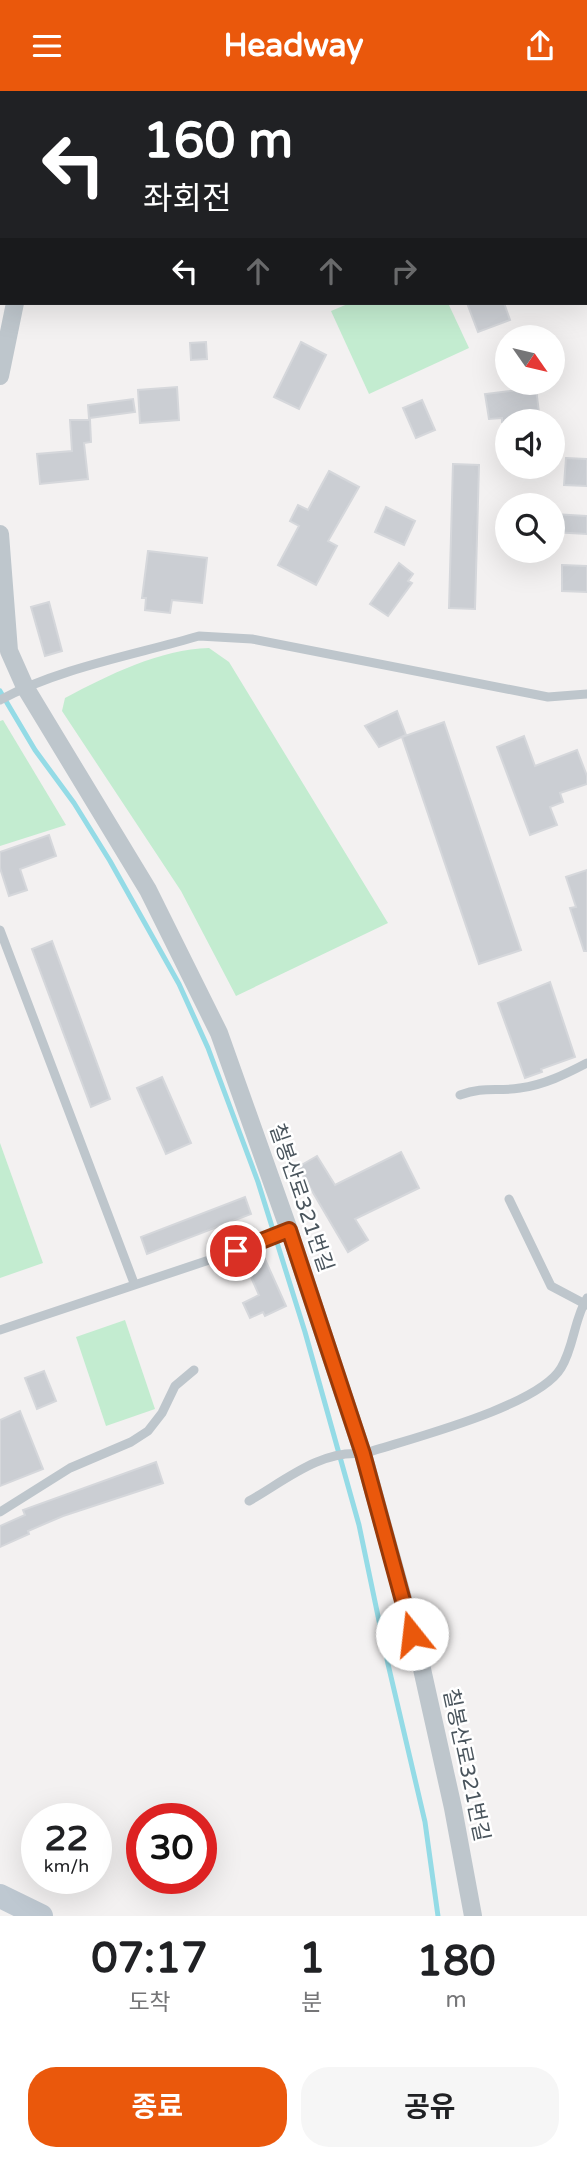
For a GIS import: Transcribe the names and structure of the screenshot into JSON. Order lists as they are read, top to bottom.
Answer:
{
  "streets": {
    "street": ["칠봉산로321번길"]
  },
  "north": "bottom right",
  "page": {
    "header": "Headway",
    "turn": ["160 m", "좌회전"],
    "speed": "22 km/h",
    "limit": "30",
    "eta": [
      "07:17",
      "도착",
      "1",
      "분",
      "180",
      "m"
    ],
    "buttons": ["종료", "공유"]
  }
}
